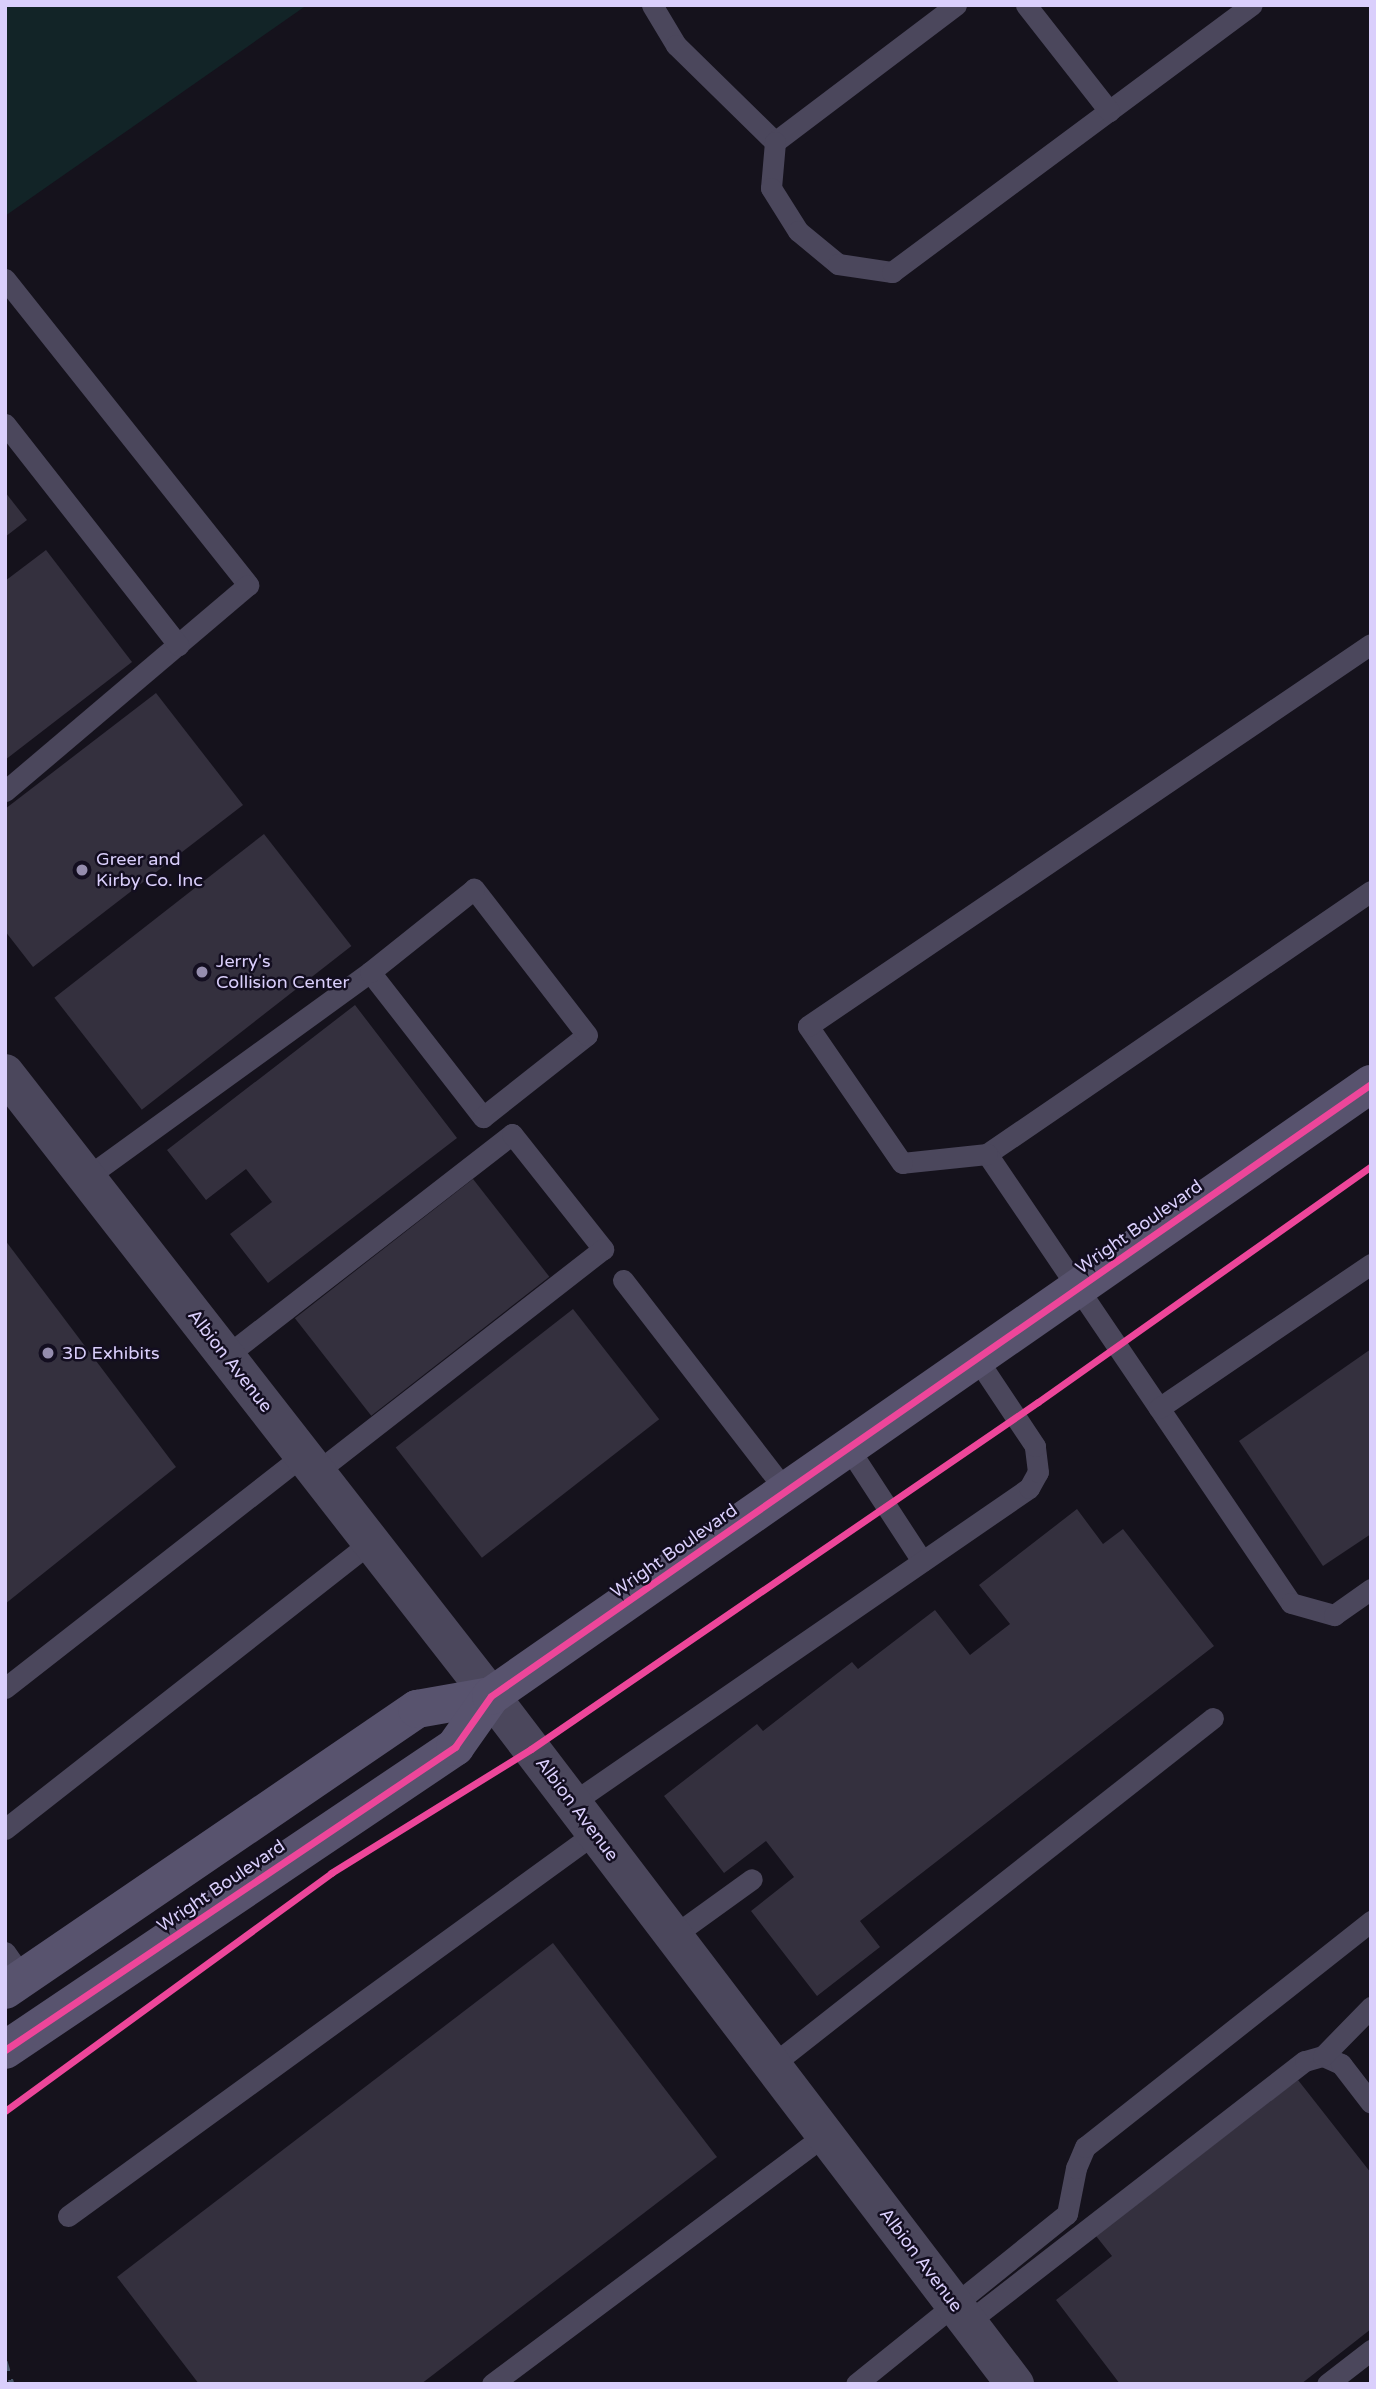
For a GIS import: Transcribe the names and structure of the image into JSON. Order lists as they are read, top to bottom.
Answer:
{
  "streets": {
    "street": ["Wright Boulevard", "Albion Avenue"]
  },
  "crossings": [
    ["Wright Boulevard", "Albion Avenue"]
  ],
  "places": ["Greer and Kirby Co. Inc", "Jerry's Collision Center", "3D Exhibits"]
}
